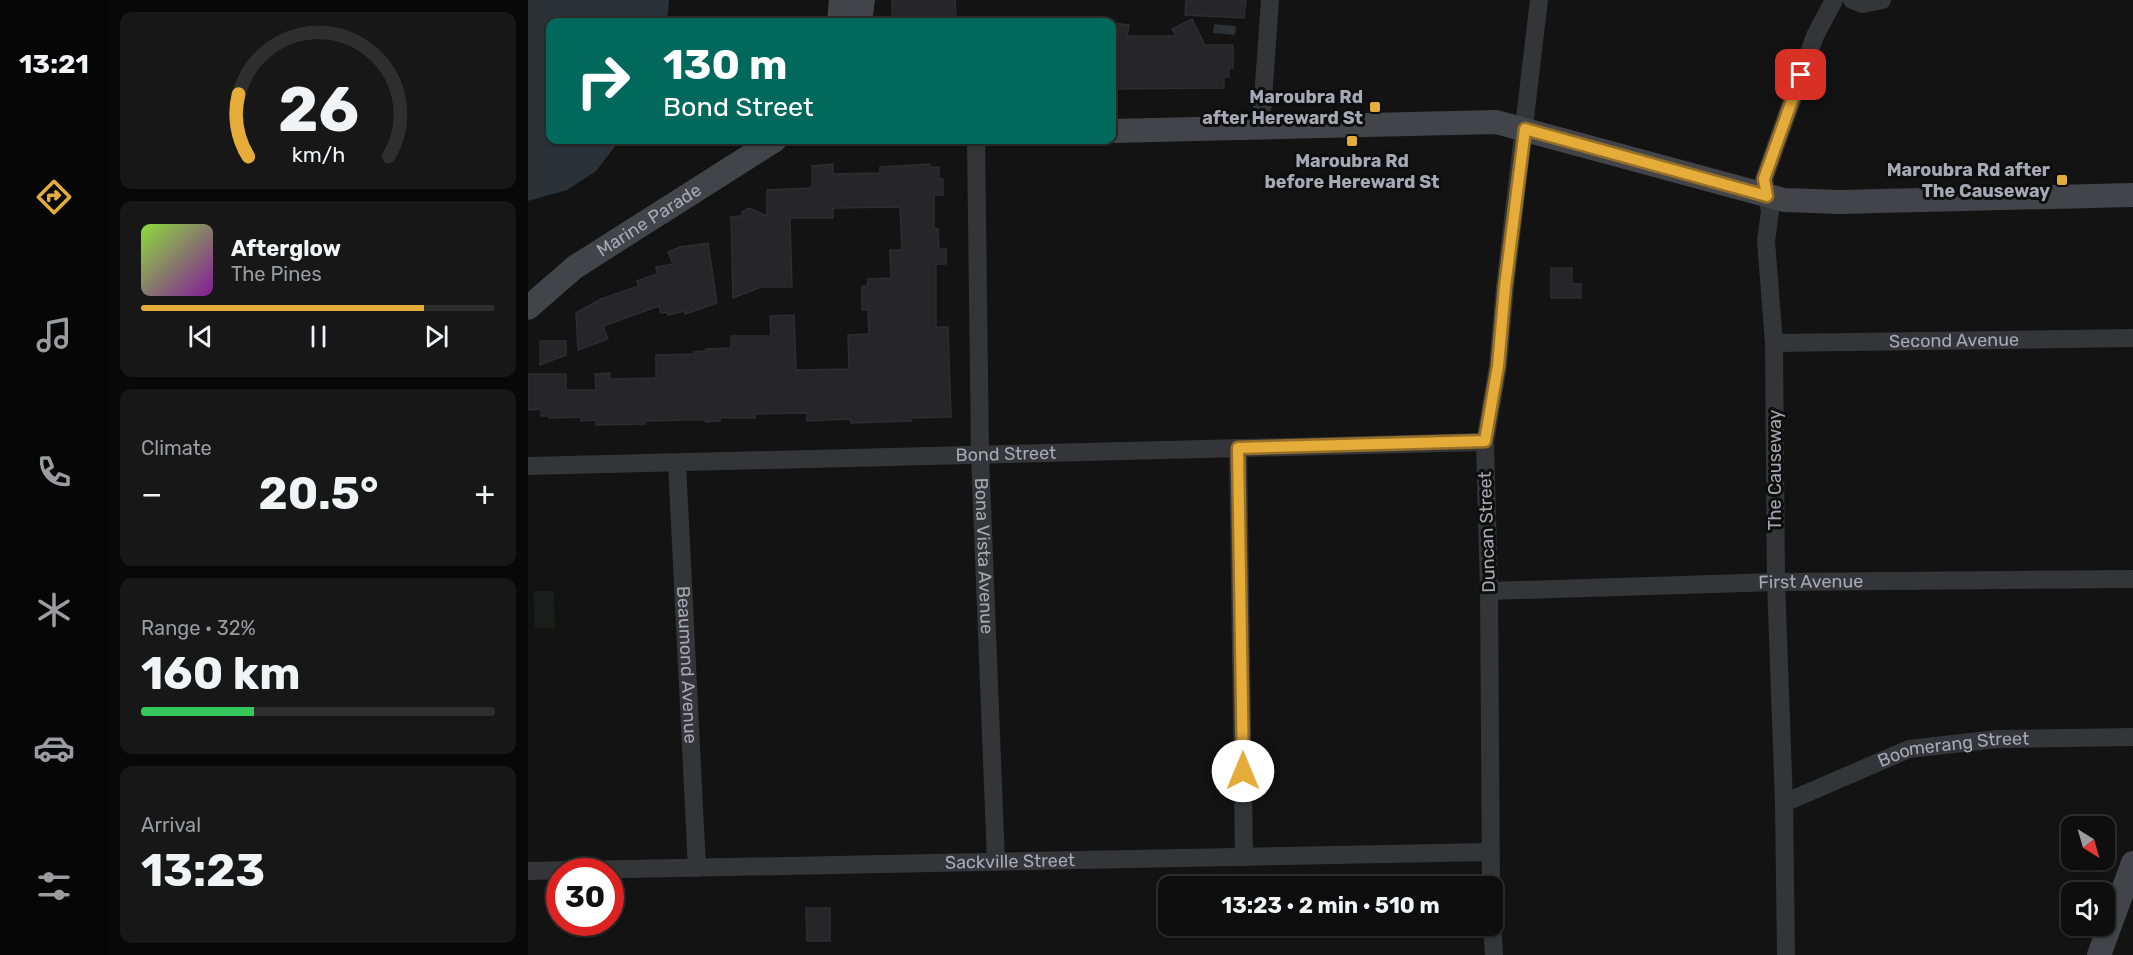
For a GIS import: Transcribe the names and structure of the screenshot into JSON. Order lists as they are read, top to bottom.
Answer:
{
  "streets": {
    "street": [
      "Marine Parade",
      "Second Avenue",
      "Bond Street",
      "The Causeway",
      "Duncan Street",
      "Bona Vista Avenue",
      "First Avenue",
      "Beaumond Avenue",
      "Boomerang Street",
      "Sackville Street"
    ]
  },
  "crossings": [
    ["Second Avenue", "The Causeway"],
    ["Bond Street", "Duncan Street"],
    ["Bond Street", "Bona Vista Avenue"],
    ["Bond Street", "Beaumond Avenue"],
    ["The Causeway", "First Avenue"],
    ["The Causeway", "Boomerang Street"],
    ["Duncan Street", "First Avenue"],
    ["Duncan Street", "Sackville Street"],
    ["Bona Vista Avenue", "Sackville Street"],
    ["Beaumond Avenue", "Sackville Street"]
  ],
  "places": {
    "transit": ["Maroubra Rd after Hereward St", "Maroubra Rd before Hereward St", "Maroubra Rd after The Causeway"]
  },
  "north": "bottom right",
  "page": {
    "tabs": "13:21",
    "turn": ["130 m", "Bond Street"],
    "song": ["Afterglow", "The Pines"],
    "tile": [
      "Climate",
      ["Range · 32%", "160 km"],
      ["Arrival", "13:23"]
    ],
    "heat": ["−", "20.5°", "+"],
    "limit": "30",
    "trip": "13:23 · 2 min · 510 m",
    "gauge": ["26", "km/h"]
  }
}
